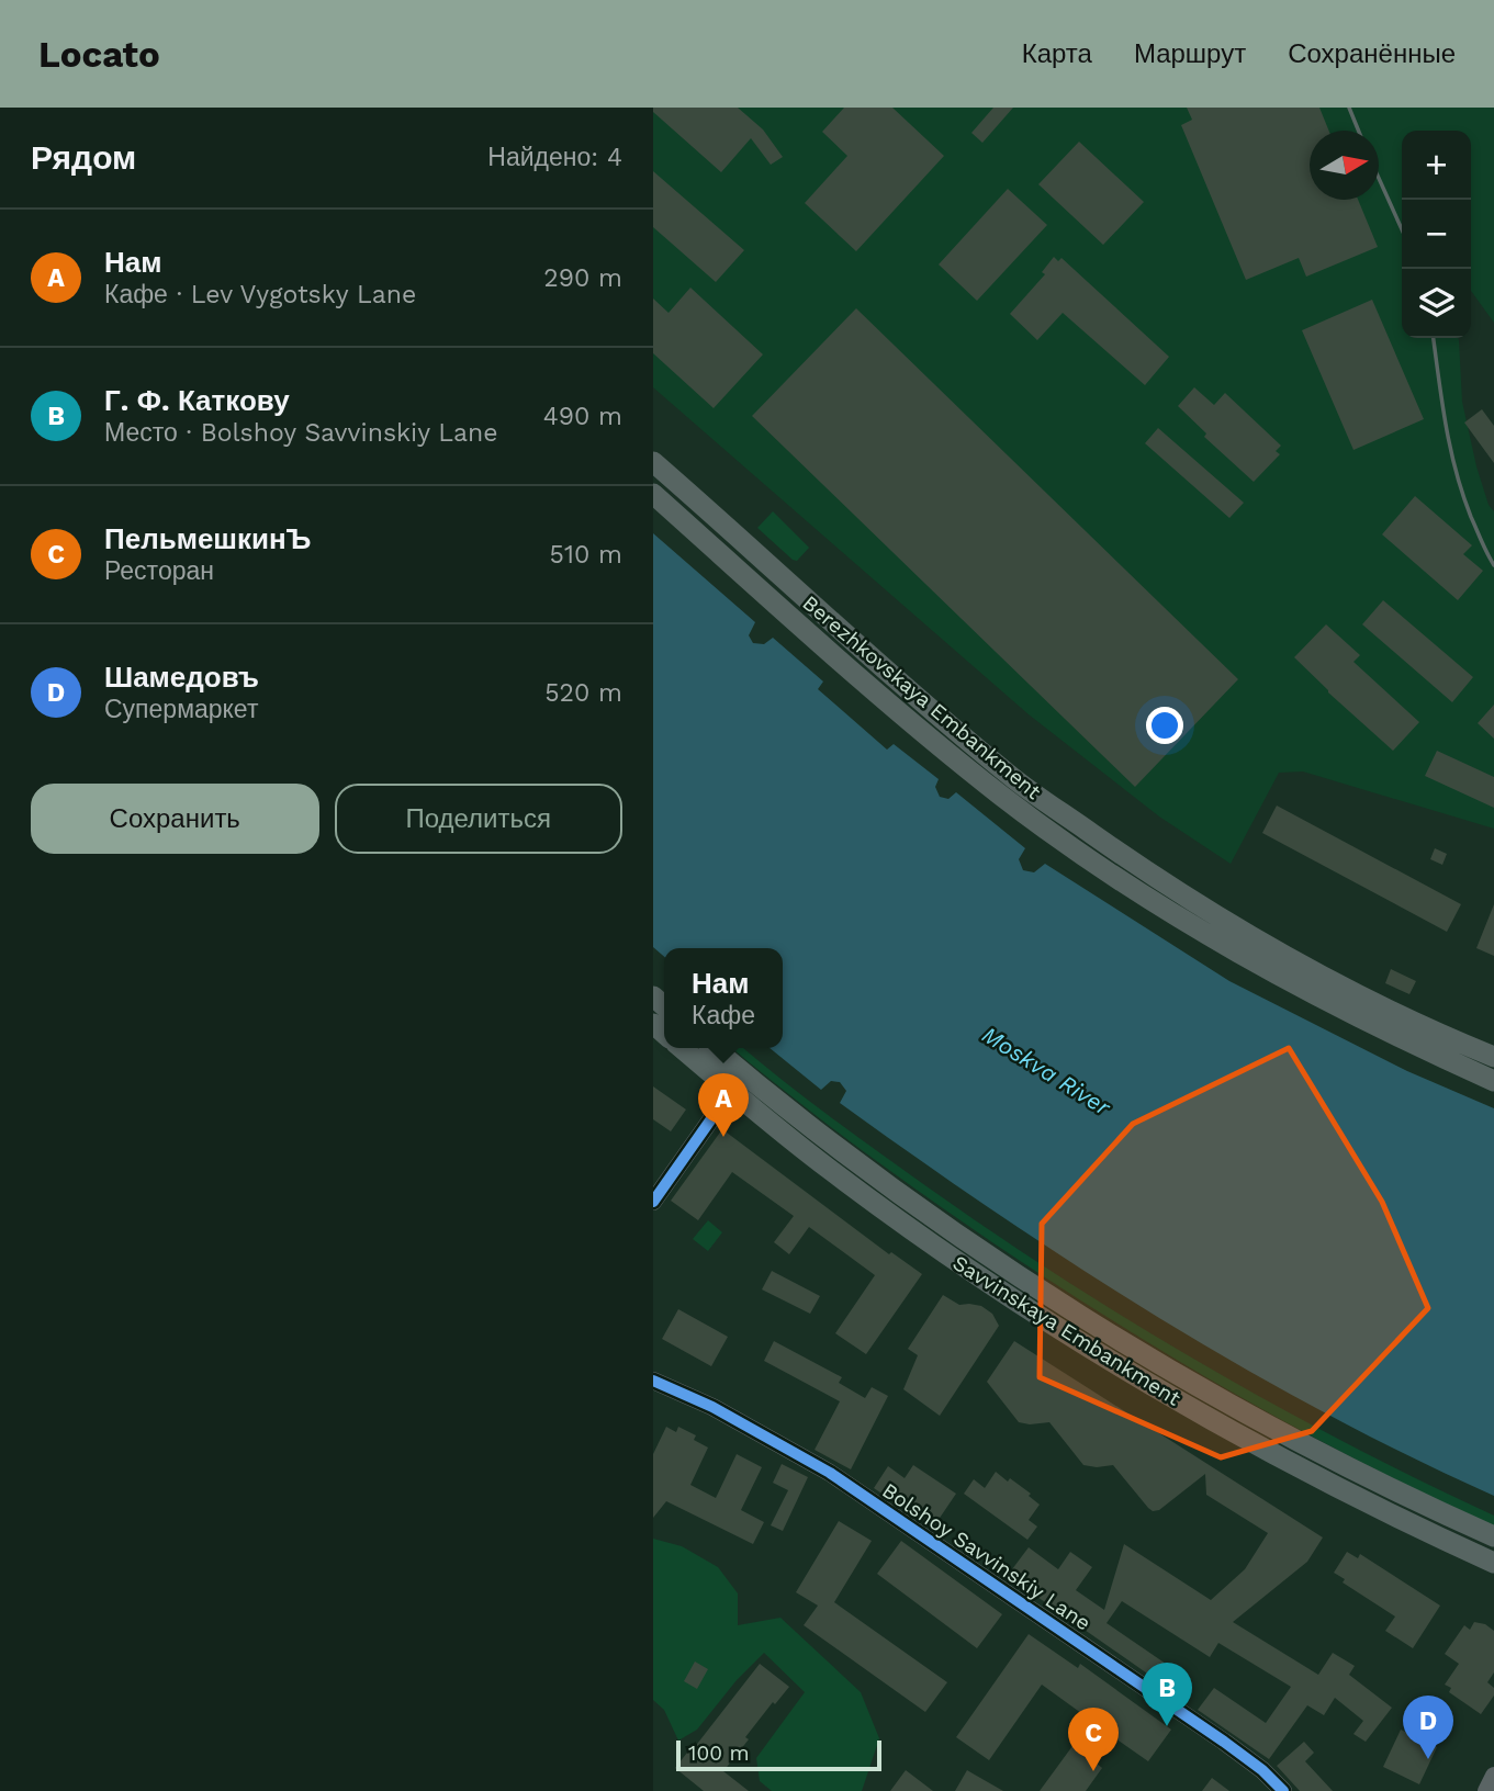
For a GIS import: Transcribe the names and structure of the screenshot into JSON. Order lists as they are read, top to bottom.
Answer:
{
  "streets": {
    "main road": ["Berezhkovskaya Embankment", "Savvinskaya Embankment"],
    "street": ["Bolshoy Savvinskiy Lane"]
  },
  "water": ["Moskva River"],
  "scale_bar": "100 m",
  "north": "right",
  "page": {
    "header": "Locato",
    "nav": ["Карта", "Маршрут", "Сохранённые"],
    "heading": ["Рядом", "Найдено: 4"],
    "map_buttons": ["+", "−"],
    "list": [
      {
        "mark": "A",
        "name": "Нам",
        "note": "Кафе · Lev Vygotsky Lane",
        "value": "290 m"
      },
      {
        "mark": "B",
        "name": "Г. Ф. Каткову",
        "note": "Место · Bolshoy Savvinskiy Lane",
        "value": "490 m"
      },
      {
        "mark": "C",
        "name": "ПельмешкинЪ",
        "note": "Ресторан",
        "value": "510 m"
      },
      {
        "mark": "D",
        "name": "Шамедовъ",
        "note": "Супермаркет",
        "value": "520 m"
      }
    ],
    "buttons": ["Сохранить", "Поделиться"],
    "popup": ["Нам", "Кафе"],
    "pins": [
      "A",
      "B",
      "D",
      "C"
    ],
    "scale": "100 m"
  }
}
